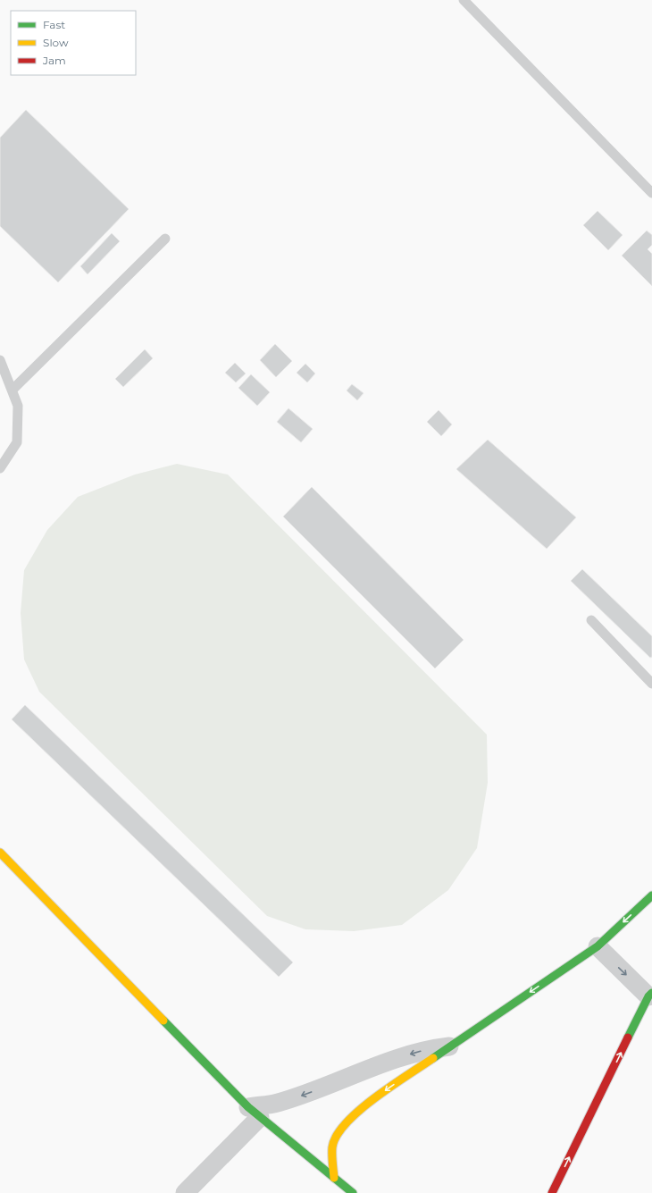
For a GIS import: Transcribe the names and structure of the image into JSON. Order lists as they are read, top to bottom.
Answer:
{
  "legend": ["Fast", "Slow", "Jam"]
}
